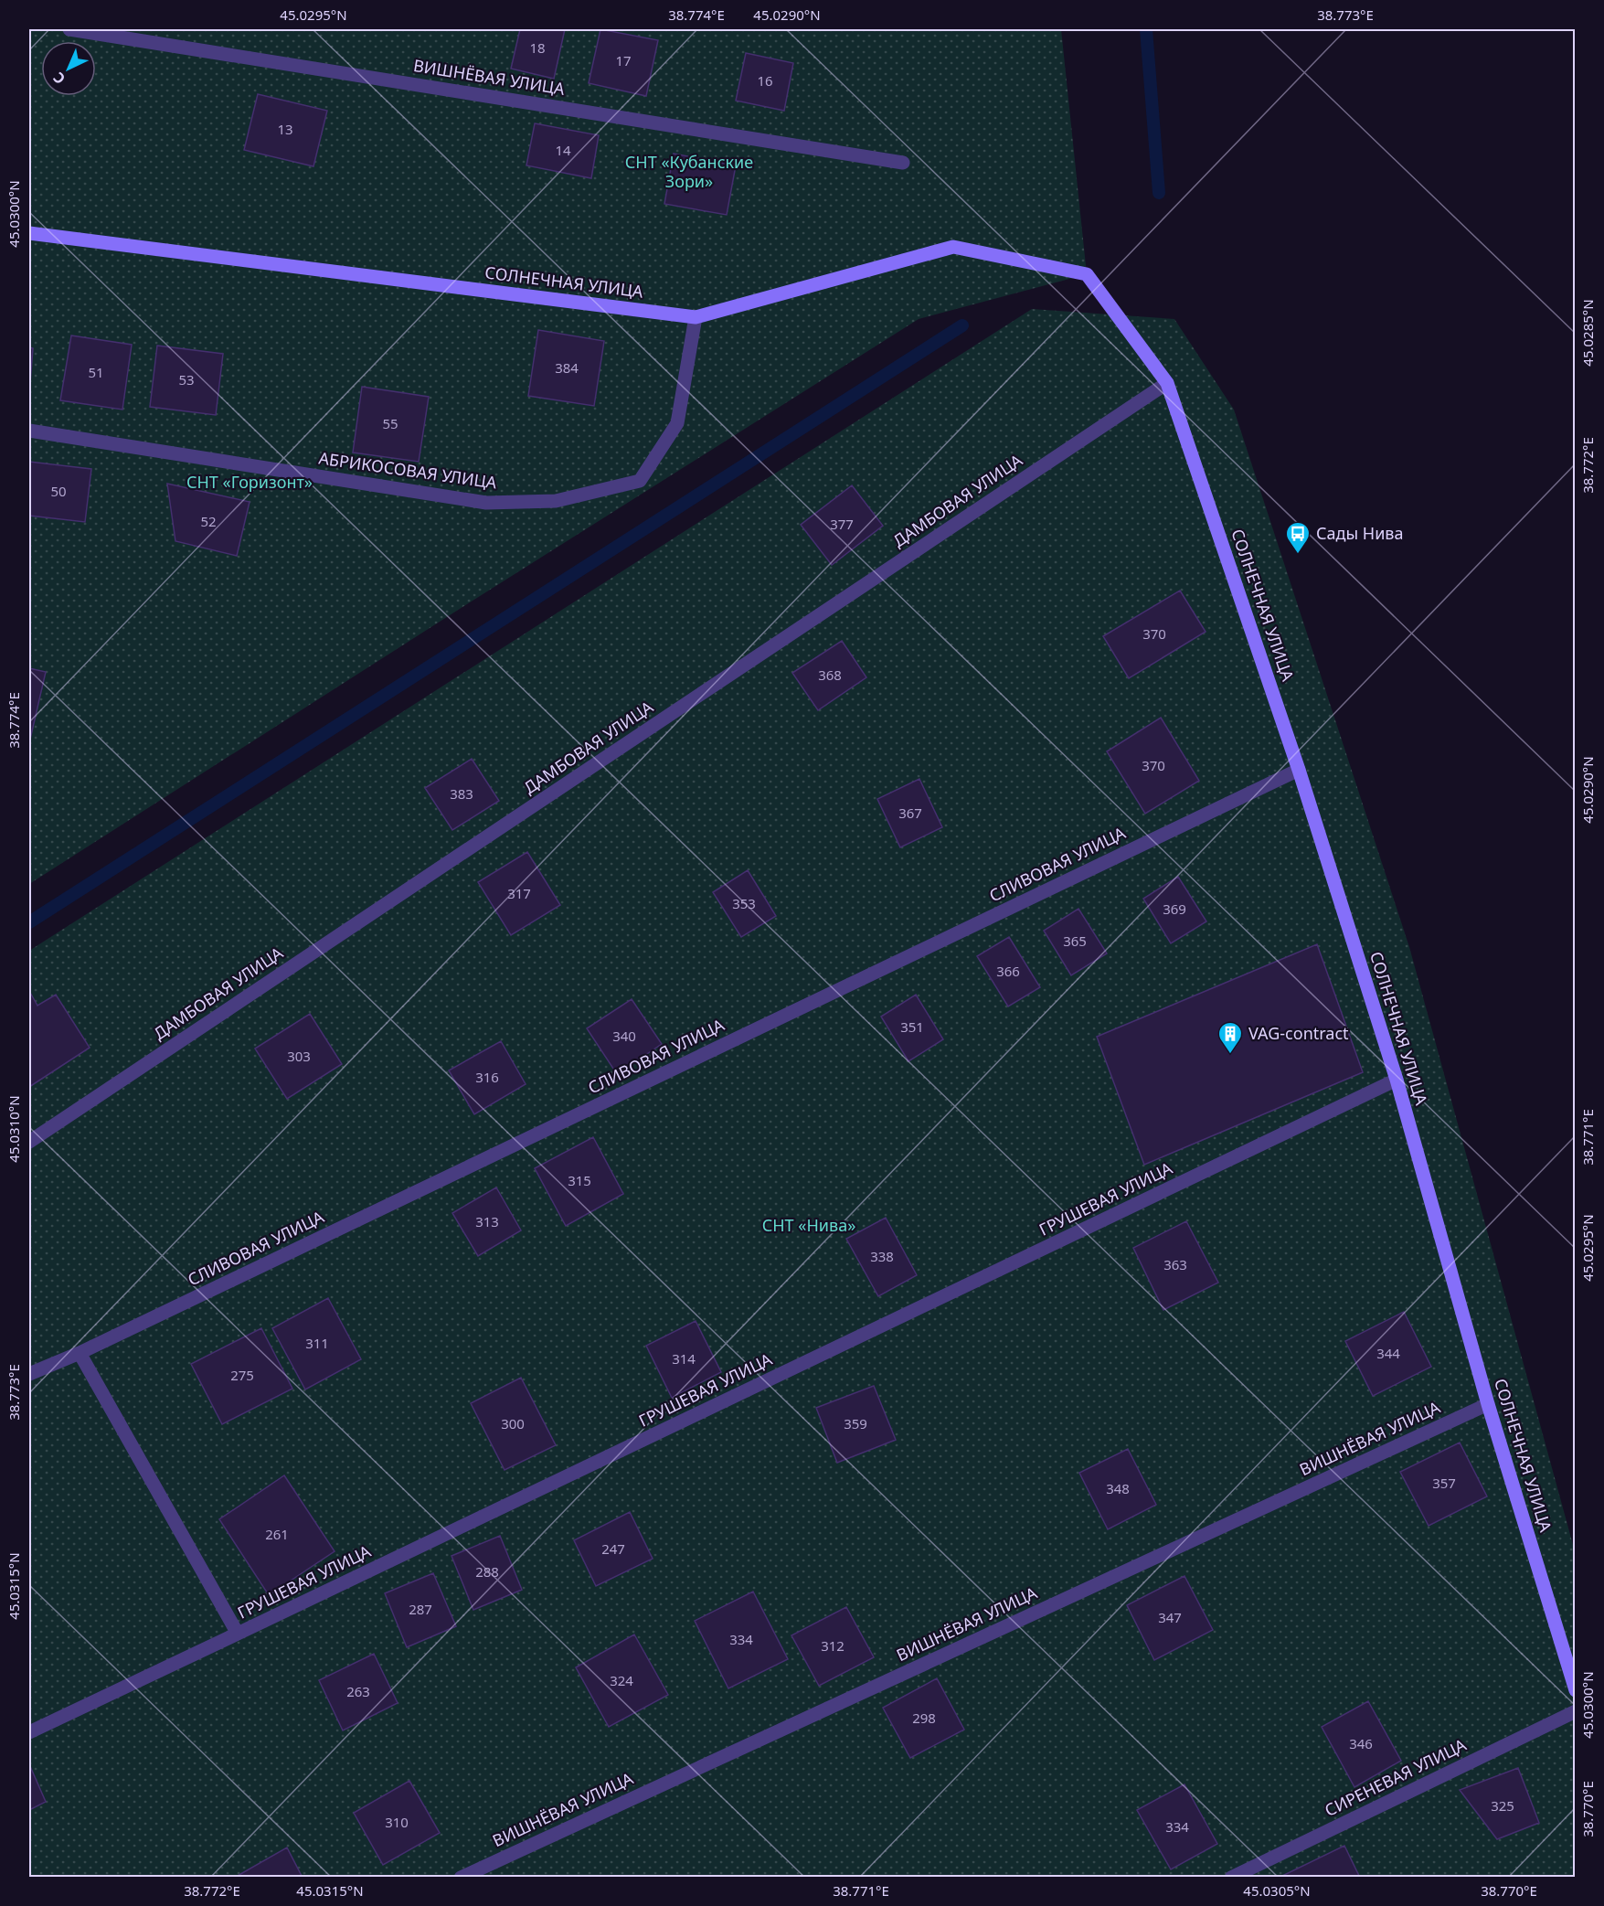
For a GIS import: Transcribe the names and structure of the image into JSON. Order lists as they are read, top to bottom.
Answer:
{
  "streets": {
    "street": [
      "ВИШНЁВАЯ УЛИЦА",
      "СОЛНЕЧНАЯ УЛИЦА",
      "АБРИКОСОВАЯ УЛИЦА",
      "ДАМБОВАЯ УЛИЦА",
      "СЛИВОВАЯ УЛИЦА",
      "ГРУШЕВАЯ УЛИЦА",
      "СИРЕНЕВАЯ УЛИЦА"
    ]
  },
  "crossings": [
    ["ВИШНЁВАЯ УЛИЦА", "СОЛНЕЧНАЯ УЛИЦА"],
    ["СОЛНЕЧНАЯ УЛИЦА", "АБРИКОСОВАЯ УЛИЦА"],
    ["СОЛНЕЧНАЯ УЛИЦА", "ДАМБОВАЯ УЛИЦА"],
    ["СОЛНЕЧНАЯ УЛИЦА", "СЛИВОВАЯ УЛИЦА"],
    ["СОЛНЕЧНАЯ УЛИЦА", "ГРУШЕВАЯ УЛИЦА"]
  ],
  "parks": ["СНТ «Кубанские Зори»", "СНТ «Горизонт»", "СНТ «Нива»"],
  "places": {
    "bus stop": ["Сады Нива"],
    "building": ["VAG-contract"]
  },
  "house_numbers": [
    "18",
    "17",
    "16",
    "13",
    "14",
    "384",
    "51",
    "53",
    "55",
    "50",
    "52",
    "377",
    "370",
    "368",
    "370",
    "383",
    "367",
    "317",
    "353",
    "369",
    "365",
    "366",
    "351",
    "340",
    "303",
    "316",
    "315",
    "313",
    "338",
    "363",
    "311",
    "344",
    "314",
    "275",
    "300",
    "359",
    "357",
    "348",
    "261",
    "247",
    "288",
    "287",
    "347",
    "334",
    "312",
    "324",
    "263",
    "298",
    "346",
    "325",
    "310",
    "334"
  ],
  "north": "bottom left",
  "coordinates": [
    "45.0295°N",
    "38.774°E",
    "45.0290°N",
    "38.773°E",
    "45.0300°N",
    "45.0285°N",
    "38.772°E",
    "45.0310°N",
    "38.771°E",
    "45.0315°N",
    "38.770°E",
    "45.0305°N"
  ]
}
